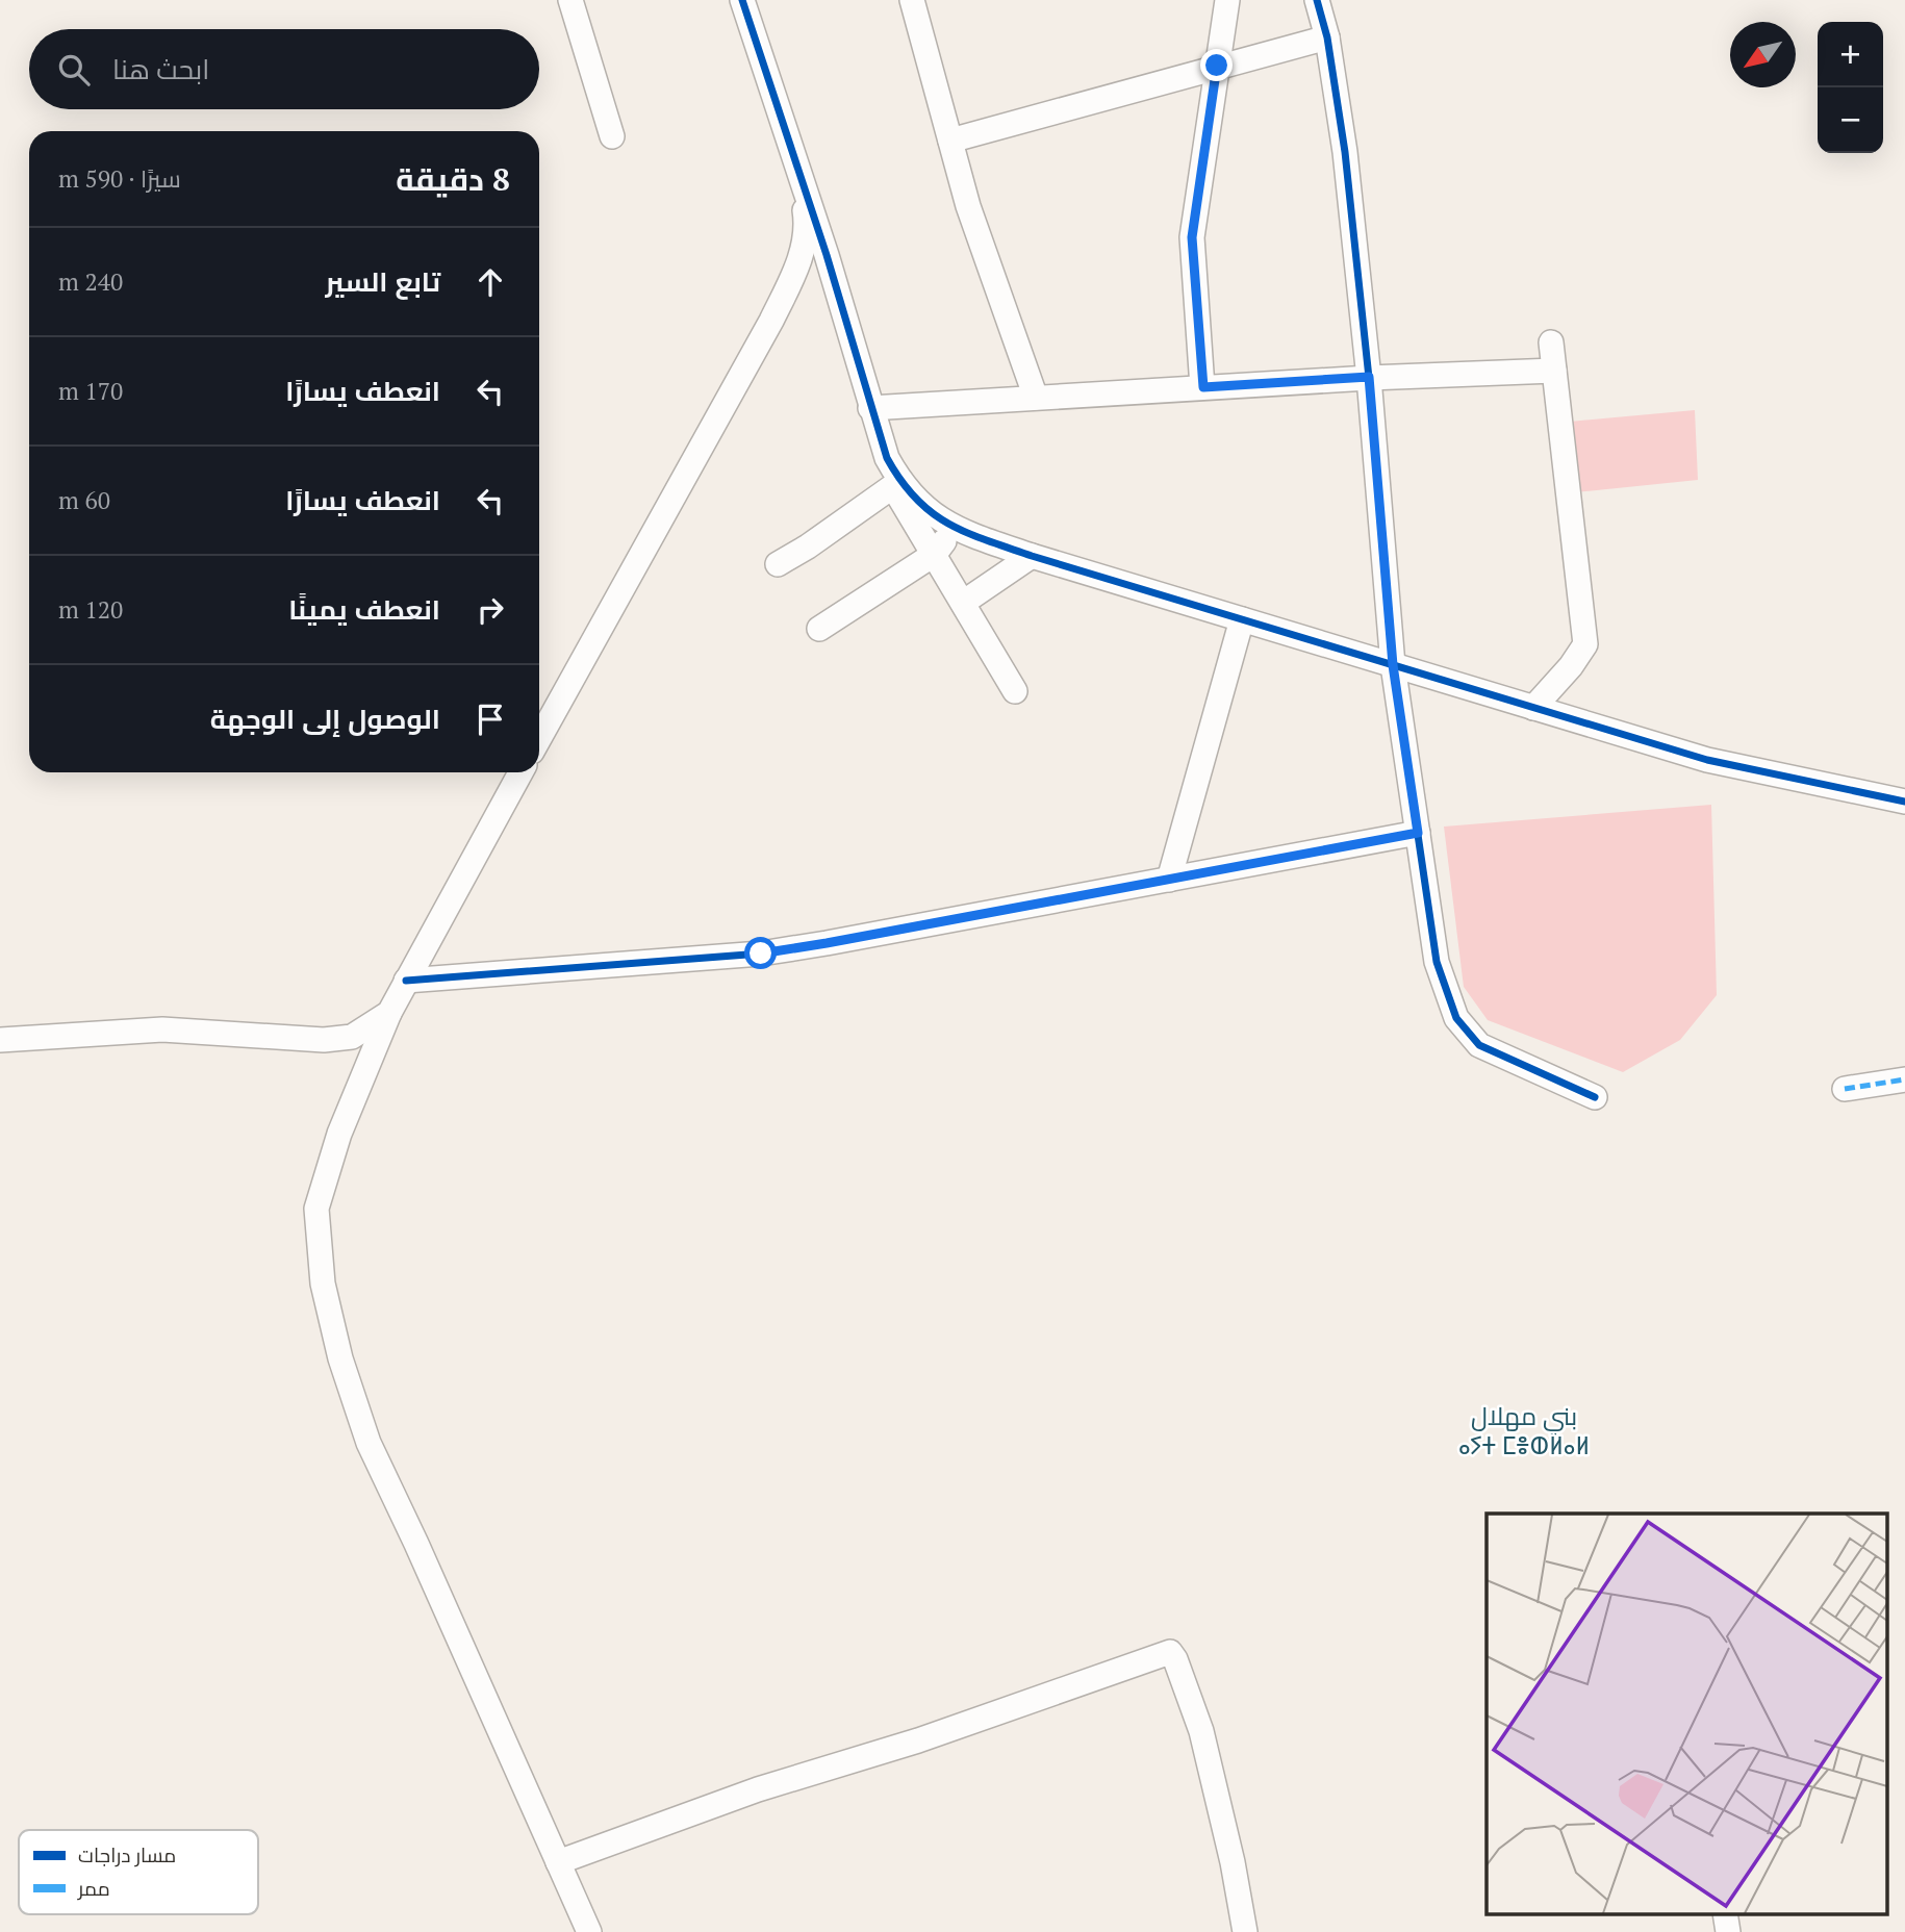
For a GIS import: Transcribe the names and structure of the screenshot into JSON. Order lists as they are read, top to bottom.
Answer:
{
  "districts": ["بني مهلال ⴰⵢⵜ ⵎⴻⵀⵍⴰⵍ"],
  "legend": ["مسار دراجات", "ممر"],
  "north": "bottom left",
  "page": {
    "map_buttons": ["+", "−"],
    "search": "ابحث هنا",
    "heading": ["8 دقيقة", "سيرًا · 590 m"],
    "list": [
      ["تابع السير", "240 m"],
      ["انعطف يسارًا", "170 m"],
      ["انعطف يسارًا", "60 m"],
      ["انعطف يمينًا", "120 m"],
      "الوصول إلى الوجهة"
    ]
  }
}
